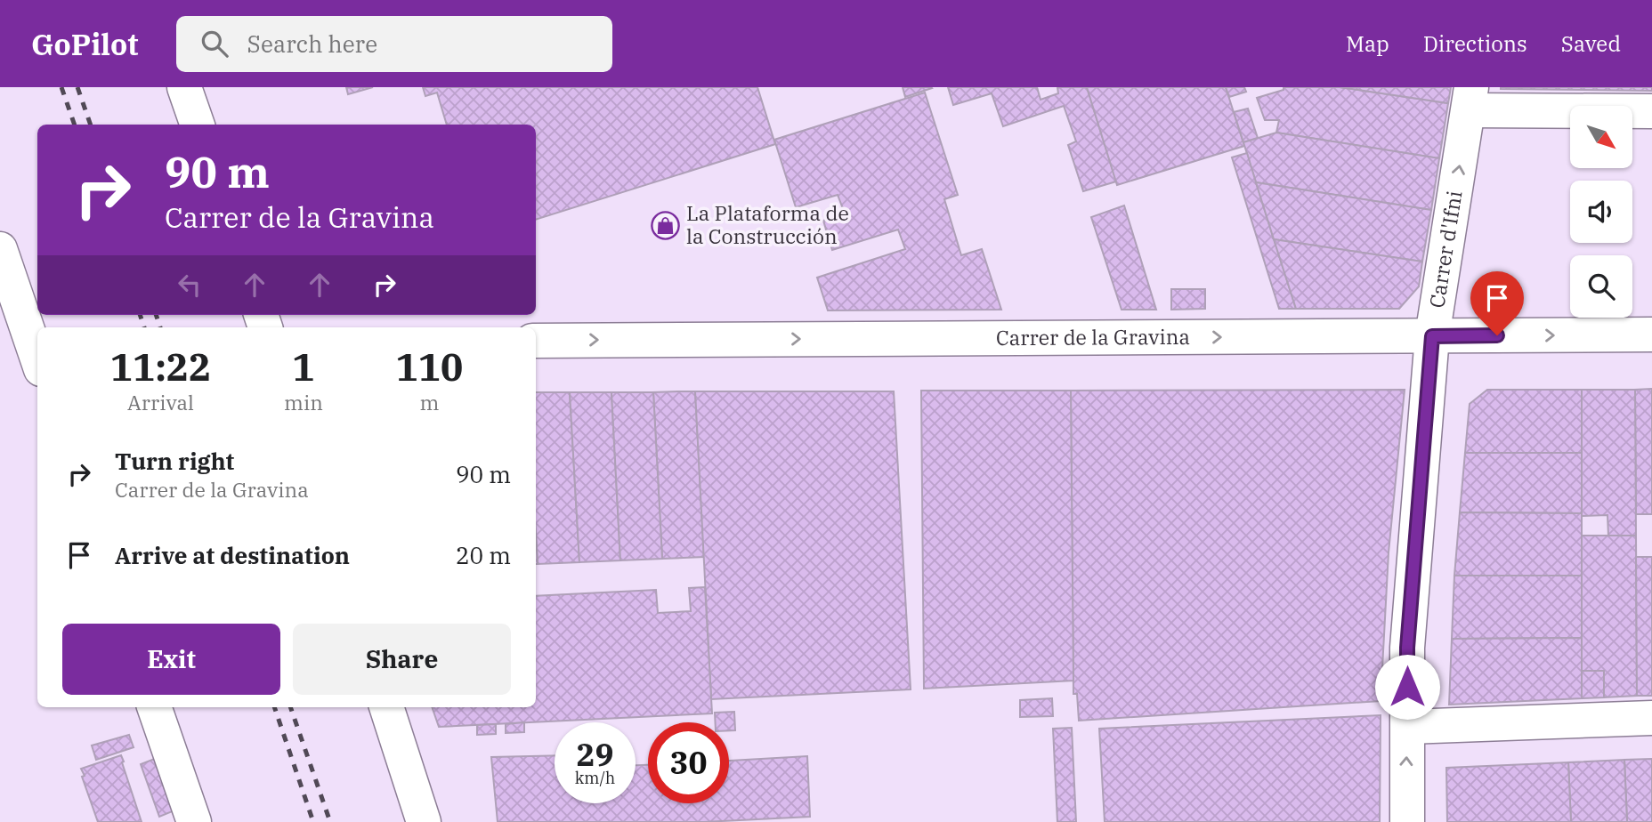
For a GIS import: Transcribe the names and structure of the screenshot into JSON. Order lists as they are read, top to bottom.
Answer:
{
  "streets": {
    "street": ["Carrer d'Ifni", "Carrer de la Gravina"]
  },
  "crossings": [
    ["Carrer d'Ifni", "Carrer de la Gravina"]
  ],
  "one_way": ["Carrer d'Ifni", "Carrer de la Gravina"],
  "places": {
    "shop": ["La Plataforma de la Construcción"]
  },
  "north": "bottom right",
  "page": {
    "header": "GoPilot",
    "search": "Search here",
    "nav": ["Map", "Directions", "Saved"],
    "turn": ["90 m", "Carrer de la Gravina"],
    "eta": [
      "11:22",
      "Arrival",
      "1",
      "min",
      "110",
      "m"
    ],
    "list": [
      {
        "name": "Turn right",
        "note": "Carrer de la Gravina",
        "value": "90 m"
      },
      {
        "name": "Arrive at destination",
        "value": "20 m"
      }
    ],
    "buttons": ["Exit", "Share"],
    "speed": "29 km/h",
    "limit": "30"
  }
}
